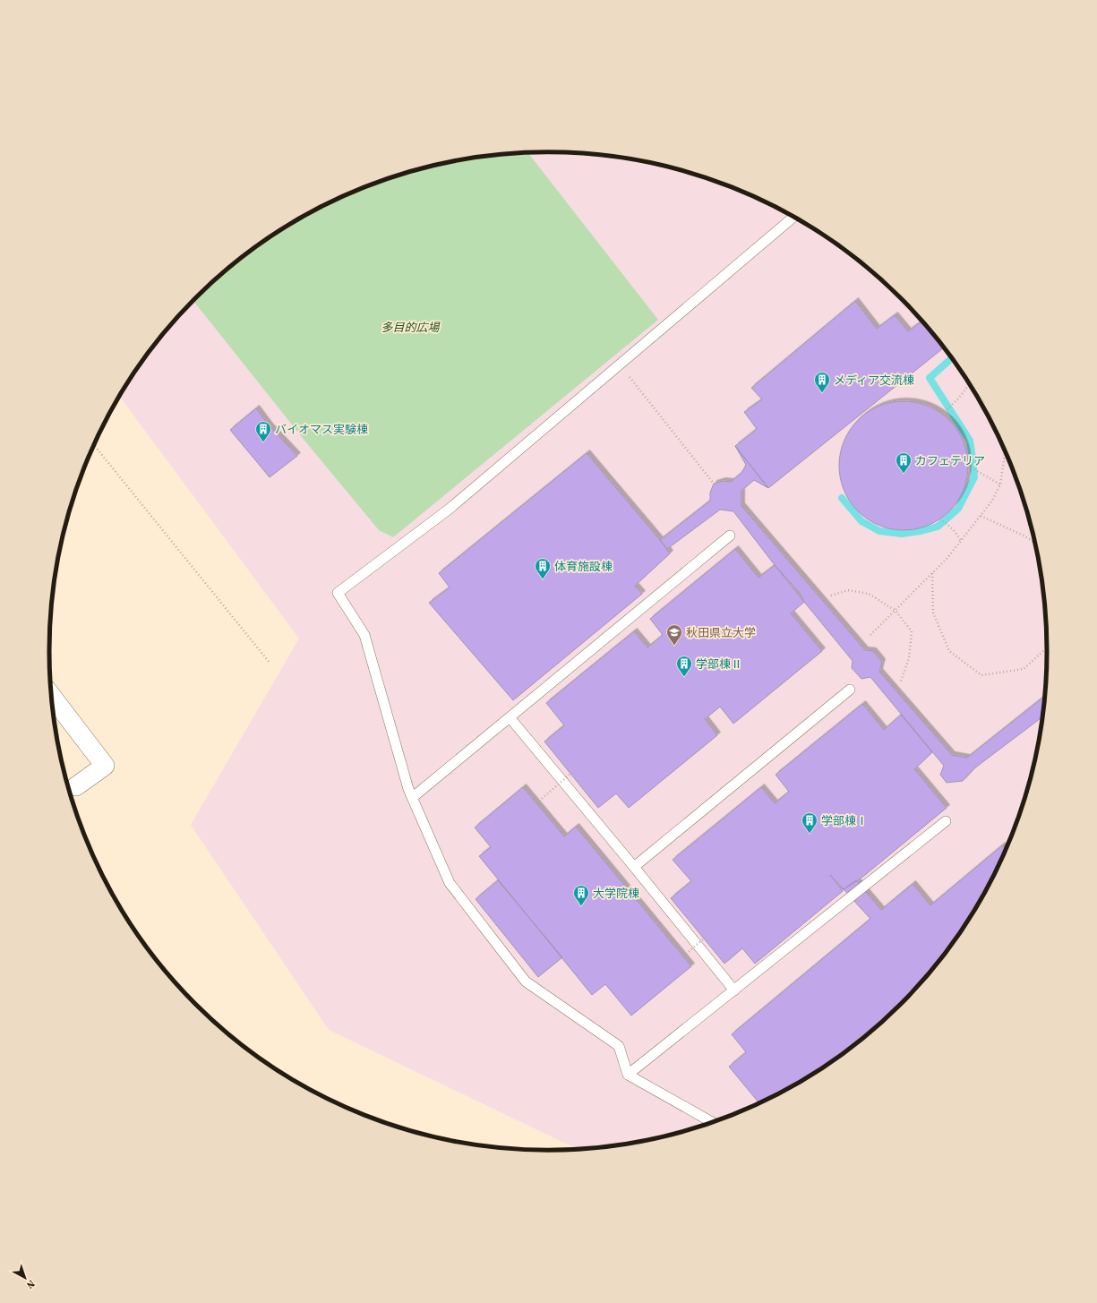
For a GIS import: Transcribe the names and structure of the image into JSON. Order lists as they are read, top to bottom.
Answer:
{
  "parks": ["多目的広場"],
  "places": {
    "building": [
      "メディア交流棟",
      "バイオマス実験棟",
      "カフェテリア",
      "体育施設棟",
      "学部棟Ⅱ",
      "学部棟Ⅰ",
      "大学院棟"
    ],
    "school or university": ["秋田県立大学"]
  },
  "north": "bottom right"
}
